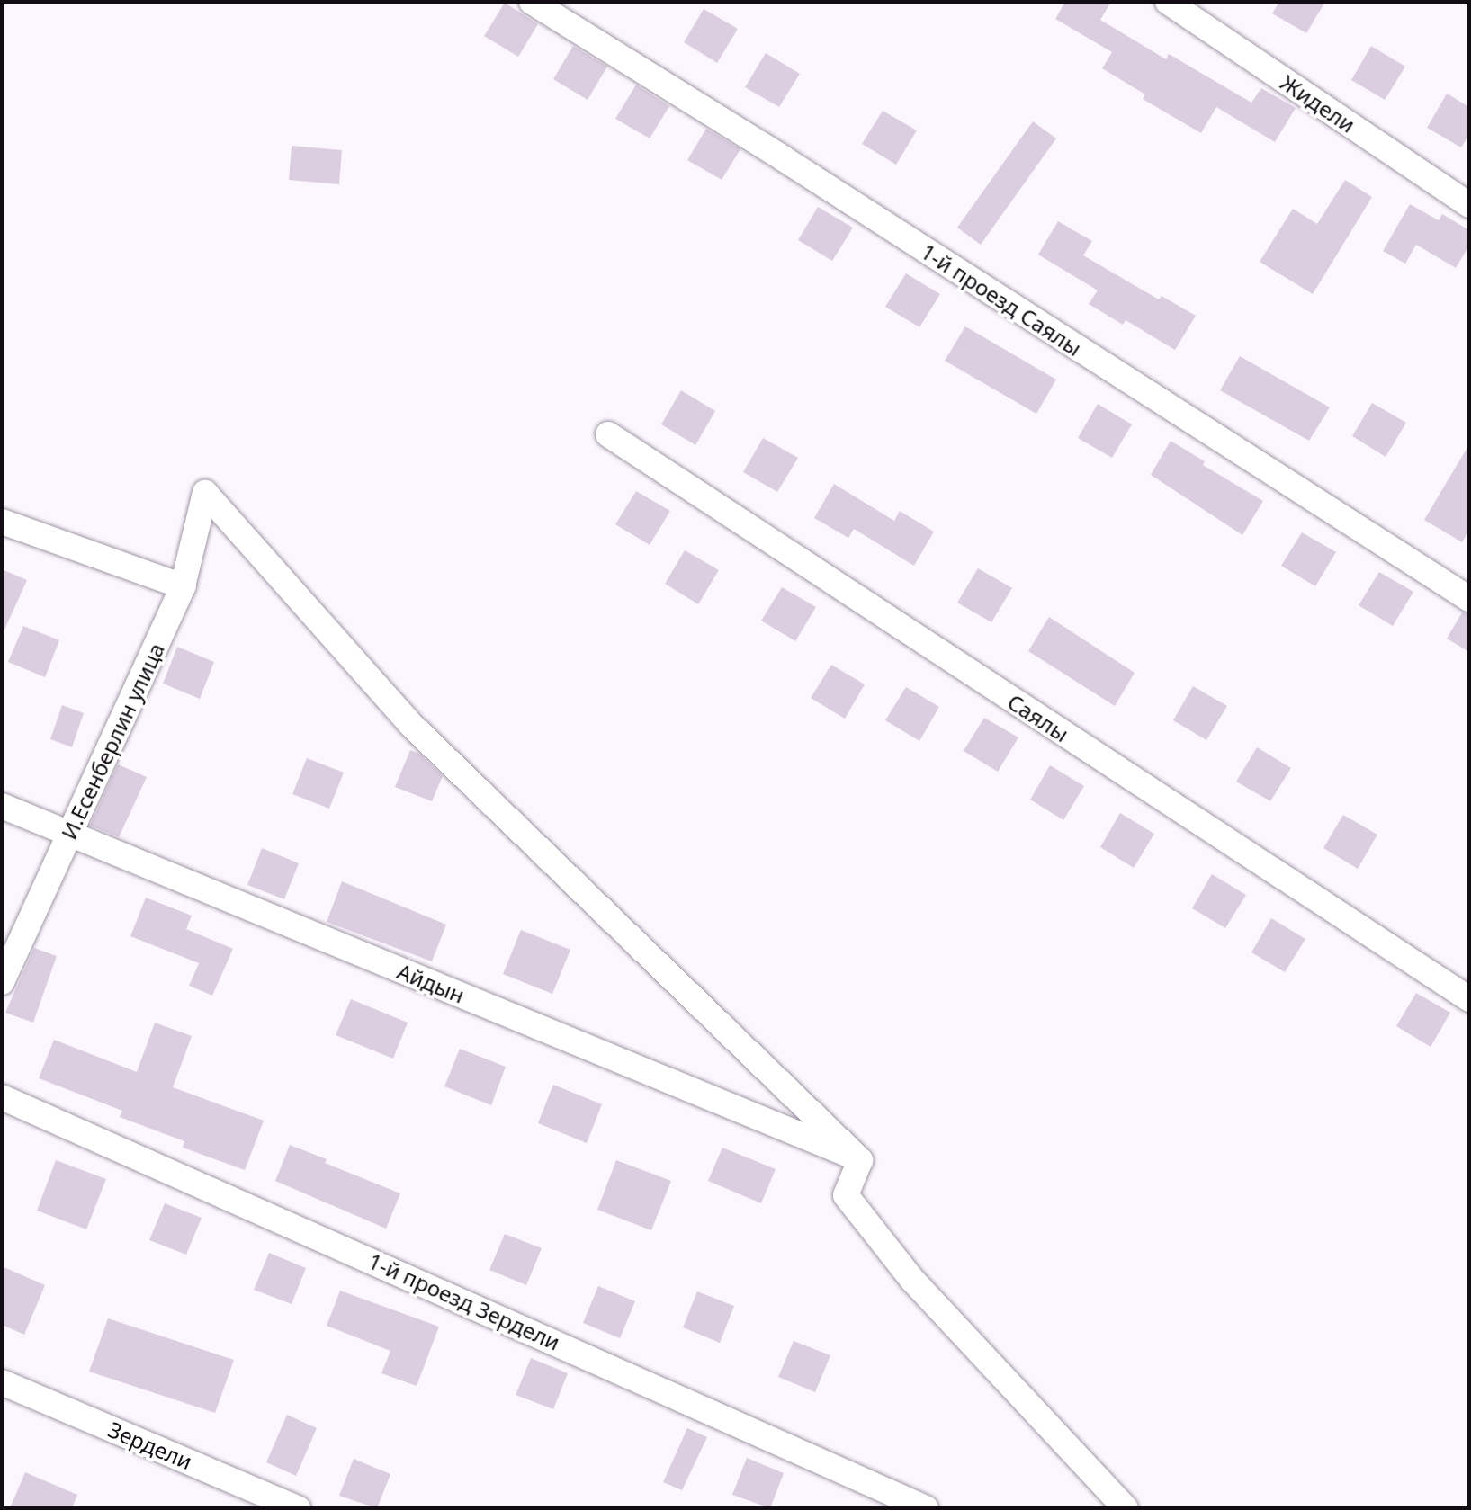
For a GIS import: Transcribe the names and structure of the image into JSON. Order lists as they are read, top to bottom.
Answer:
{
  "streets": {
    "street": [
      "Жидели",
      "1-й проезд Саялы",
      "Саялы",
      "И.Есенберлин улица",
      "Айдын",
      "1-й проезд Зердели",
      "Зердели"
    ]
  },
  "crossings": [
    ["И.Есенберлин улица", "Айдын"]
  ]
}
